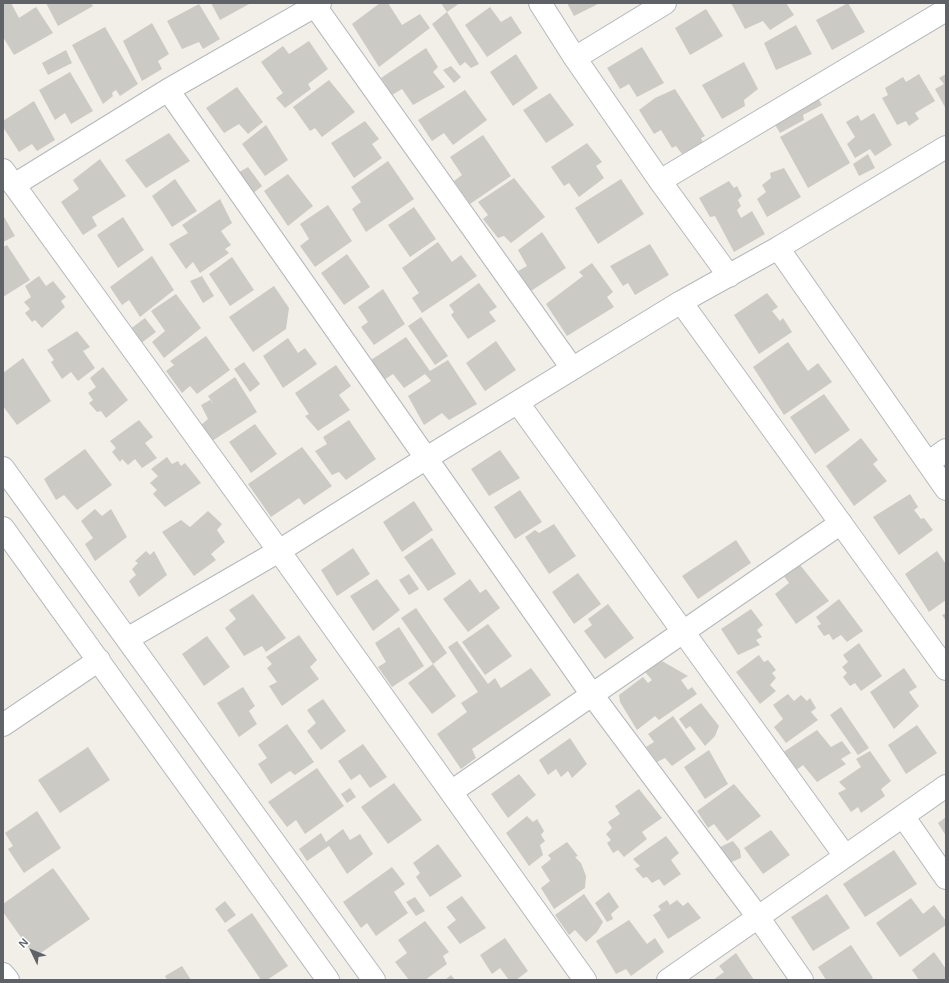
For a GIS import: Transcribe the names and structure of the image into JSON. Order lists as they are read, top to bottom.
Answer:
{
  "north": "top left"
}
